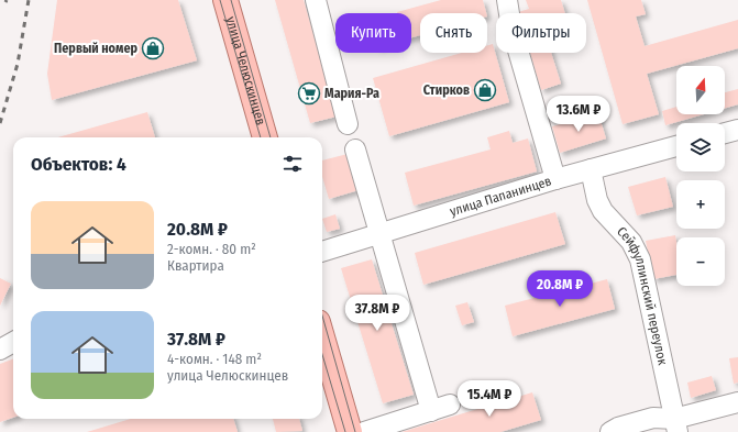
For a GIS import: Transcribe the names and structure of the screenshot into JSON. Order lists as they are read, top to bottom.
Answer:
{
  "streets": {
    "main road": ["улица Челюскинцев"],
    "street": ["улица Папанинцев", "Сейфуллинский переулок"]
  },
  "crossings": [
    ["улица Папанинцев", "Сейфуллинский переулок"]
  ],
  "places": {
    "shop": ["Первый номер", "Стирков"],
    "supermarket": ["Мария-Ра"]
  },
  "north": "top",
  "page": {
    "chip": ["Купить", "Снять", "Фильтры"],
    "map_buttons": ["+", "−"],
    "price": [
      "13.6M ₽",
      "20.8M ₽",
      "37.8M ₽",
      "15.4M ₽"
    ],
    "heading": "Объектов: 4",
    "list": [
      {
        "name": "20.8M ₽",
        "note": "2-комн. · 80 m² · Квартира"
      },
      {
        "name": "37.8M ₽",
        "note": "4-комн. · 148 m² · улица Челюскинцев"
      }
    ]
  }
}
